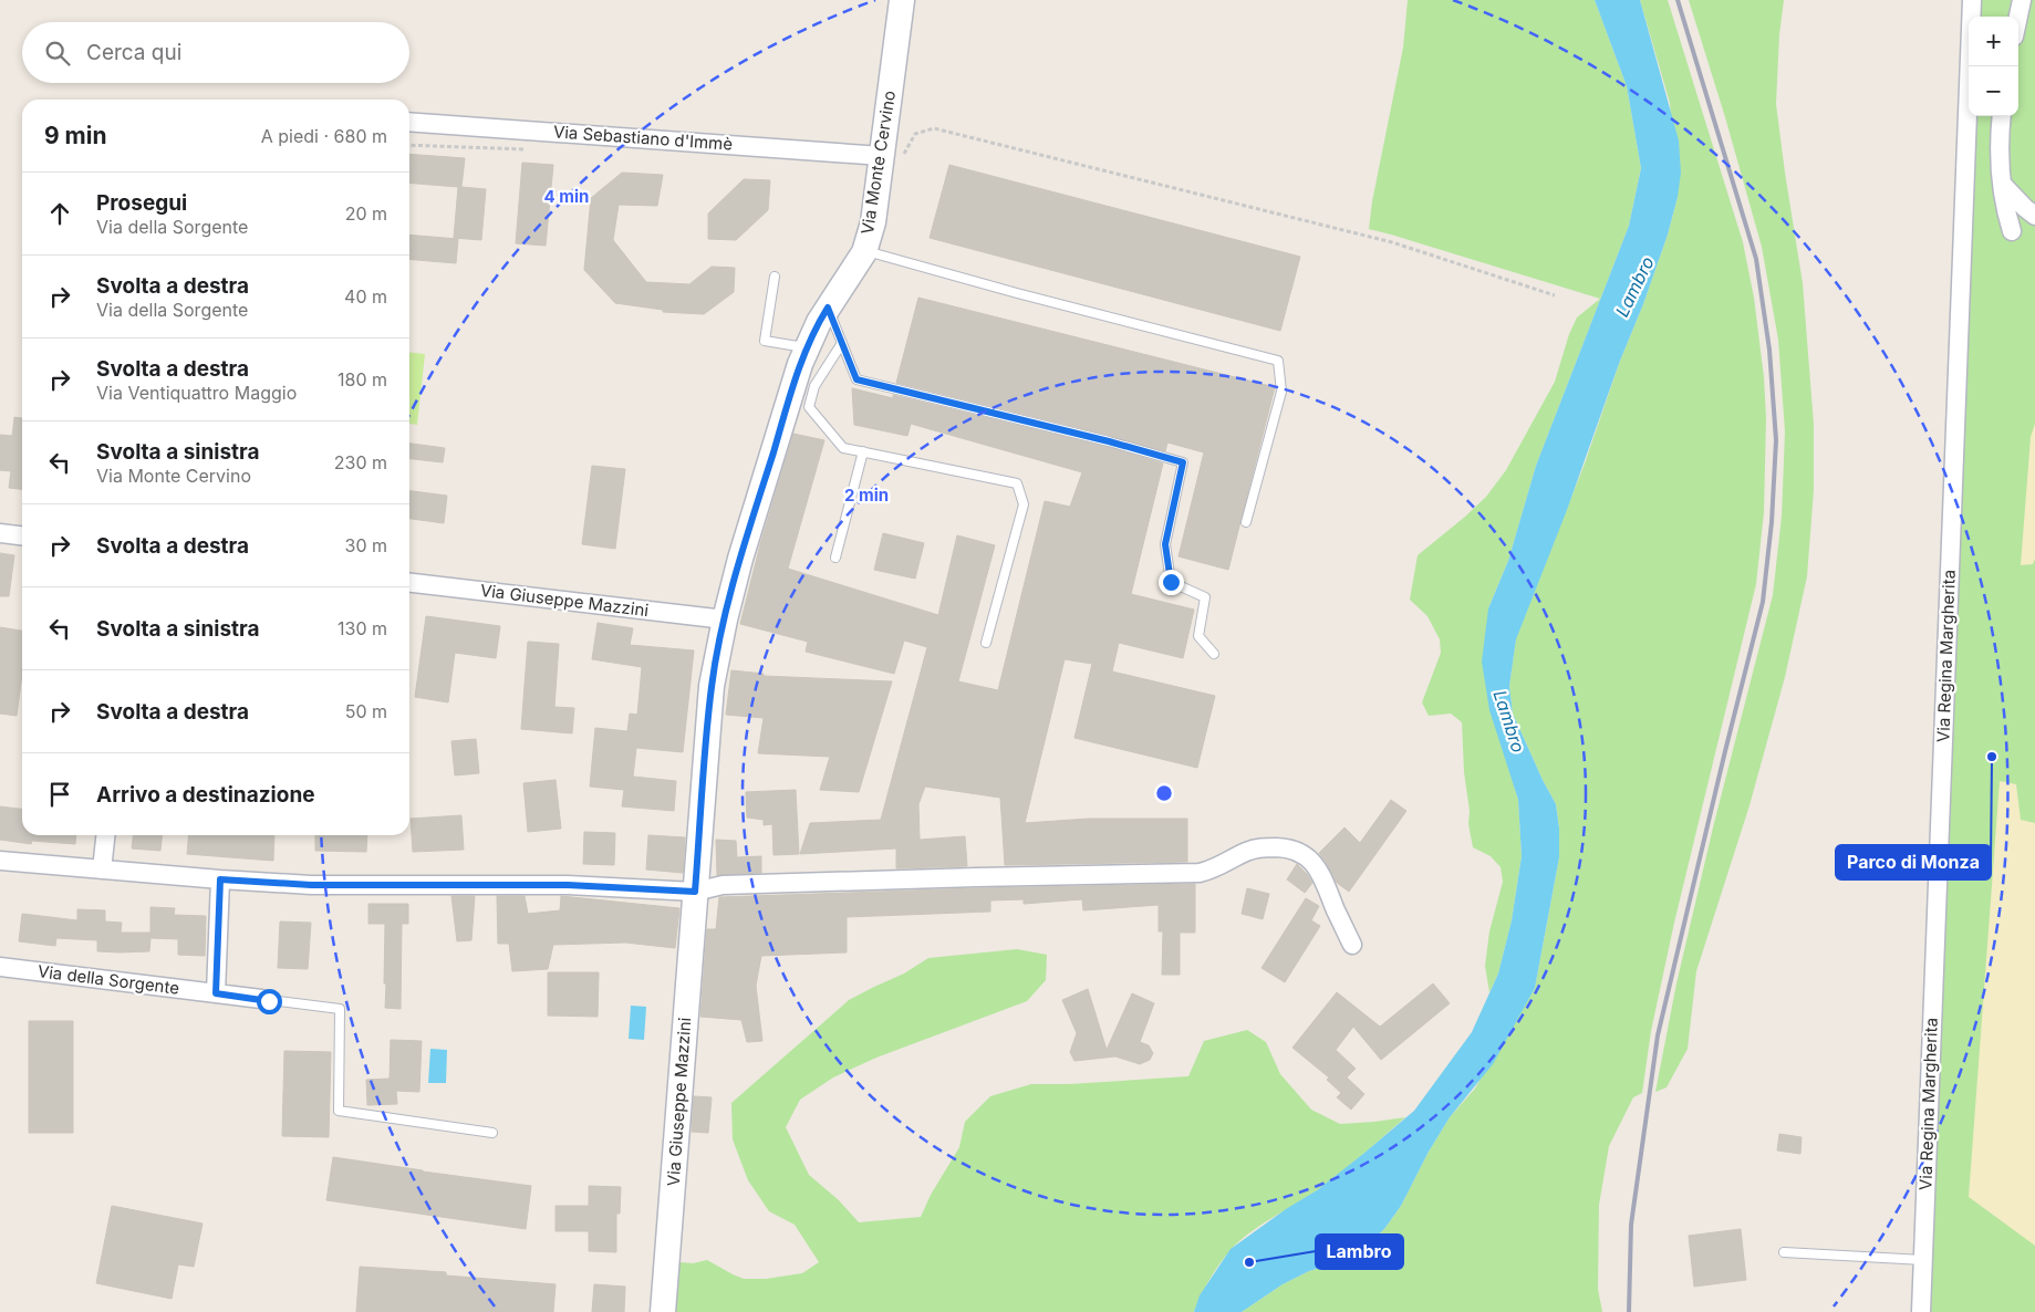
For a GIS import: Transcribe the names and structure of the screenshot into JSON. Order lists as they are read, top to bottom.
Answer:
{
  "streets": {
    "street": [
      "Via Sebastiano d'Immè",
      "Via Monte Cervino",
      "Via Giuseppe Mazzini",
      "Via Regina Margherita",
      "Via della Sorgente"
    ]
  },
  "crossings": [
    ["Via Sebastiano d'Immè", "Via Monte Cervino"],
    ["Via Monte Cervino", "Via Giuseppe Mazzini"]
  ],
  "water": ["Lambro"],
  "places": ["Parco di Monza", "Lambro"],
  "page": {
    "map_buttons": ["+", "−"],
    "search": "Cerca qui",
    "heading": ["9 min", "A piedi · 680 m"],
    "list": [
      ["Prosegui", "Via della Sorgente", "20 m"],
      ["Svolta a destra", "Via della Sorgente", "40 m"],
      ["Svolta a destra", "Via Ventiquattro Maggio", "180 m"],
      ["Svolta a sinistra", "Via Monte Cervino", "230 m"],
      ["Svolta a destra", "30 m"],
      ["Svolta a sinistra", "130 m"],
      ["Svolta a destra", "50 m"],
      "Arrivo a destinazione"
    ]
  },
  "rings": ["4 min", "2 min"]
}
